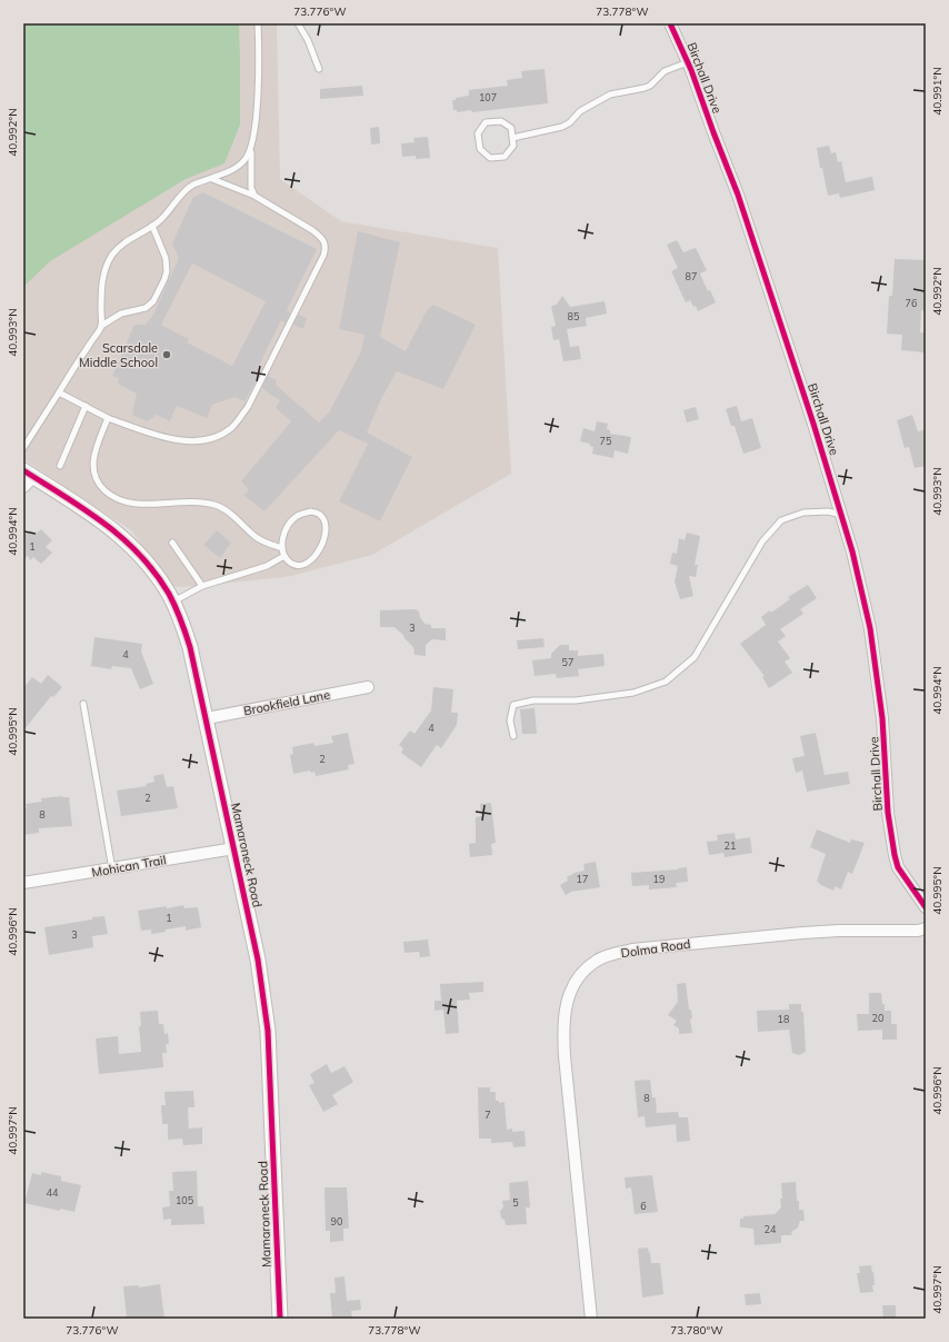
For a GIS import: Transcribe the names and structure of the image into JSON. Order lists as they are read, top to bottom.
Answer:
{
  "streets": {
    "street": [
      "Birchall Drive",
      "Brookfield Lane",
      "Mamaroneck Road",
      "Mohican Trail",
      "Dolma Road"
    ]
  },
  "crossings": [
    ["Brookfield Lane", "Mamaroneck Road"],
    ["Mamaroneck Road", "Mohican Trail"]
  ],
  "places": ["Scarsdale Middle School"],
  "house_numbers": [
    "107",
    "87",
    "76",
    "85",
    "75",
    "1",
    "3",
    "4",
    "57",
    "4",
    "2",
    "2",
    "8",
    "21",
    "17",
    "19",
    "1",
    "3",
    "20",
    "18",
    "8",
    "7",
    "44",
    "105",
    "5",
    "6",
    "90",
    "24"
  ],
  "coordinates": [
    "73.776°W",
    "73.778°W",
    "40.991°N",
    "40.992°N",
    "40.993°N",
    "40.994°N",
    "40.995°N",
    "40.996°N",
    "40.997°N",
    "73.780°W"
  ]
}
